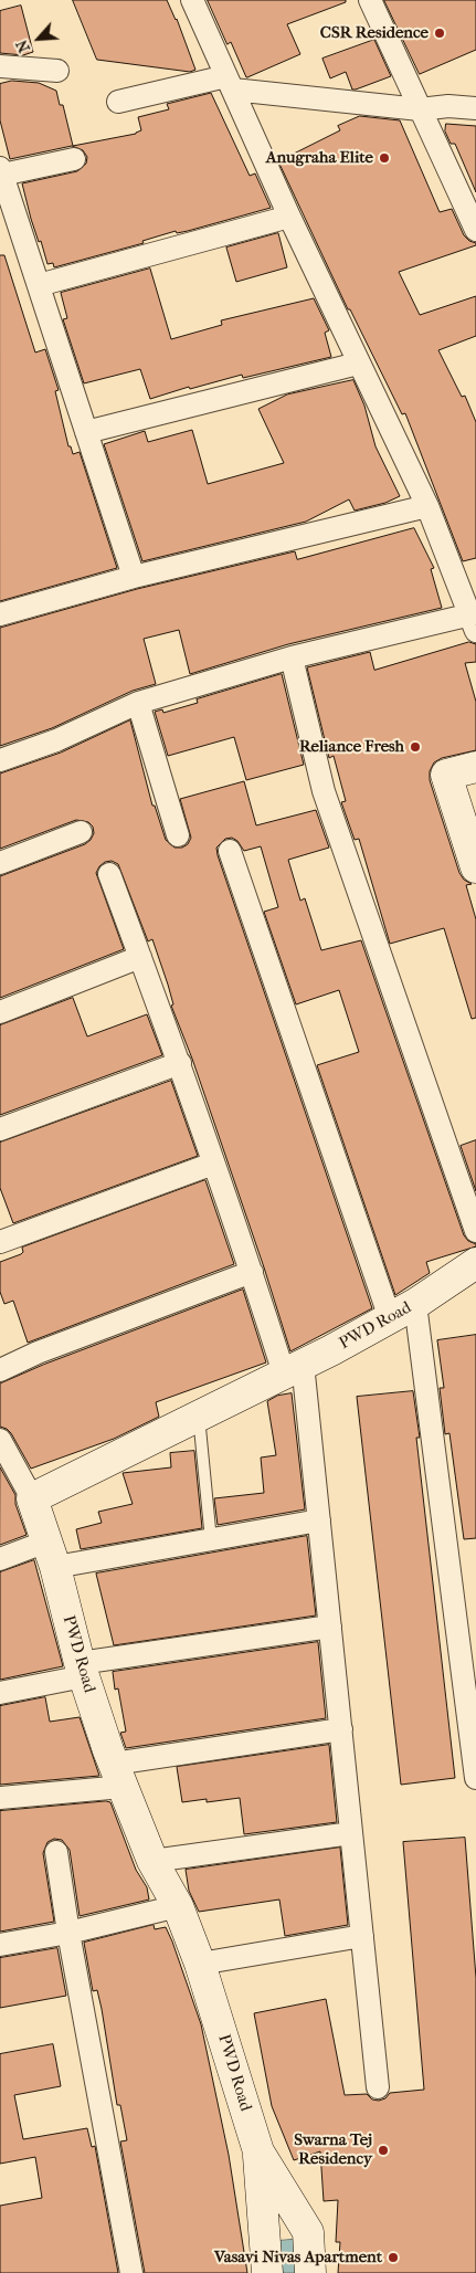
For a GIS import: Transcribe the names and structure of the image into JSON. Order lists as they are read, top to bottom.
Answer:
{
  "streets": {
    "street": ["PWD Road"]
  },
  "places": [
    "CSR Residence",
    "Anugraha Elite",
    "Reliance Fresh",
    "Swarna Tej Residency",
    "Vasavi Nivas Apartment"
  ],
  "north": "bottom left"
}
